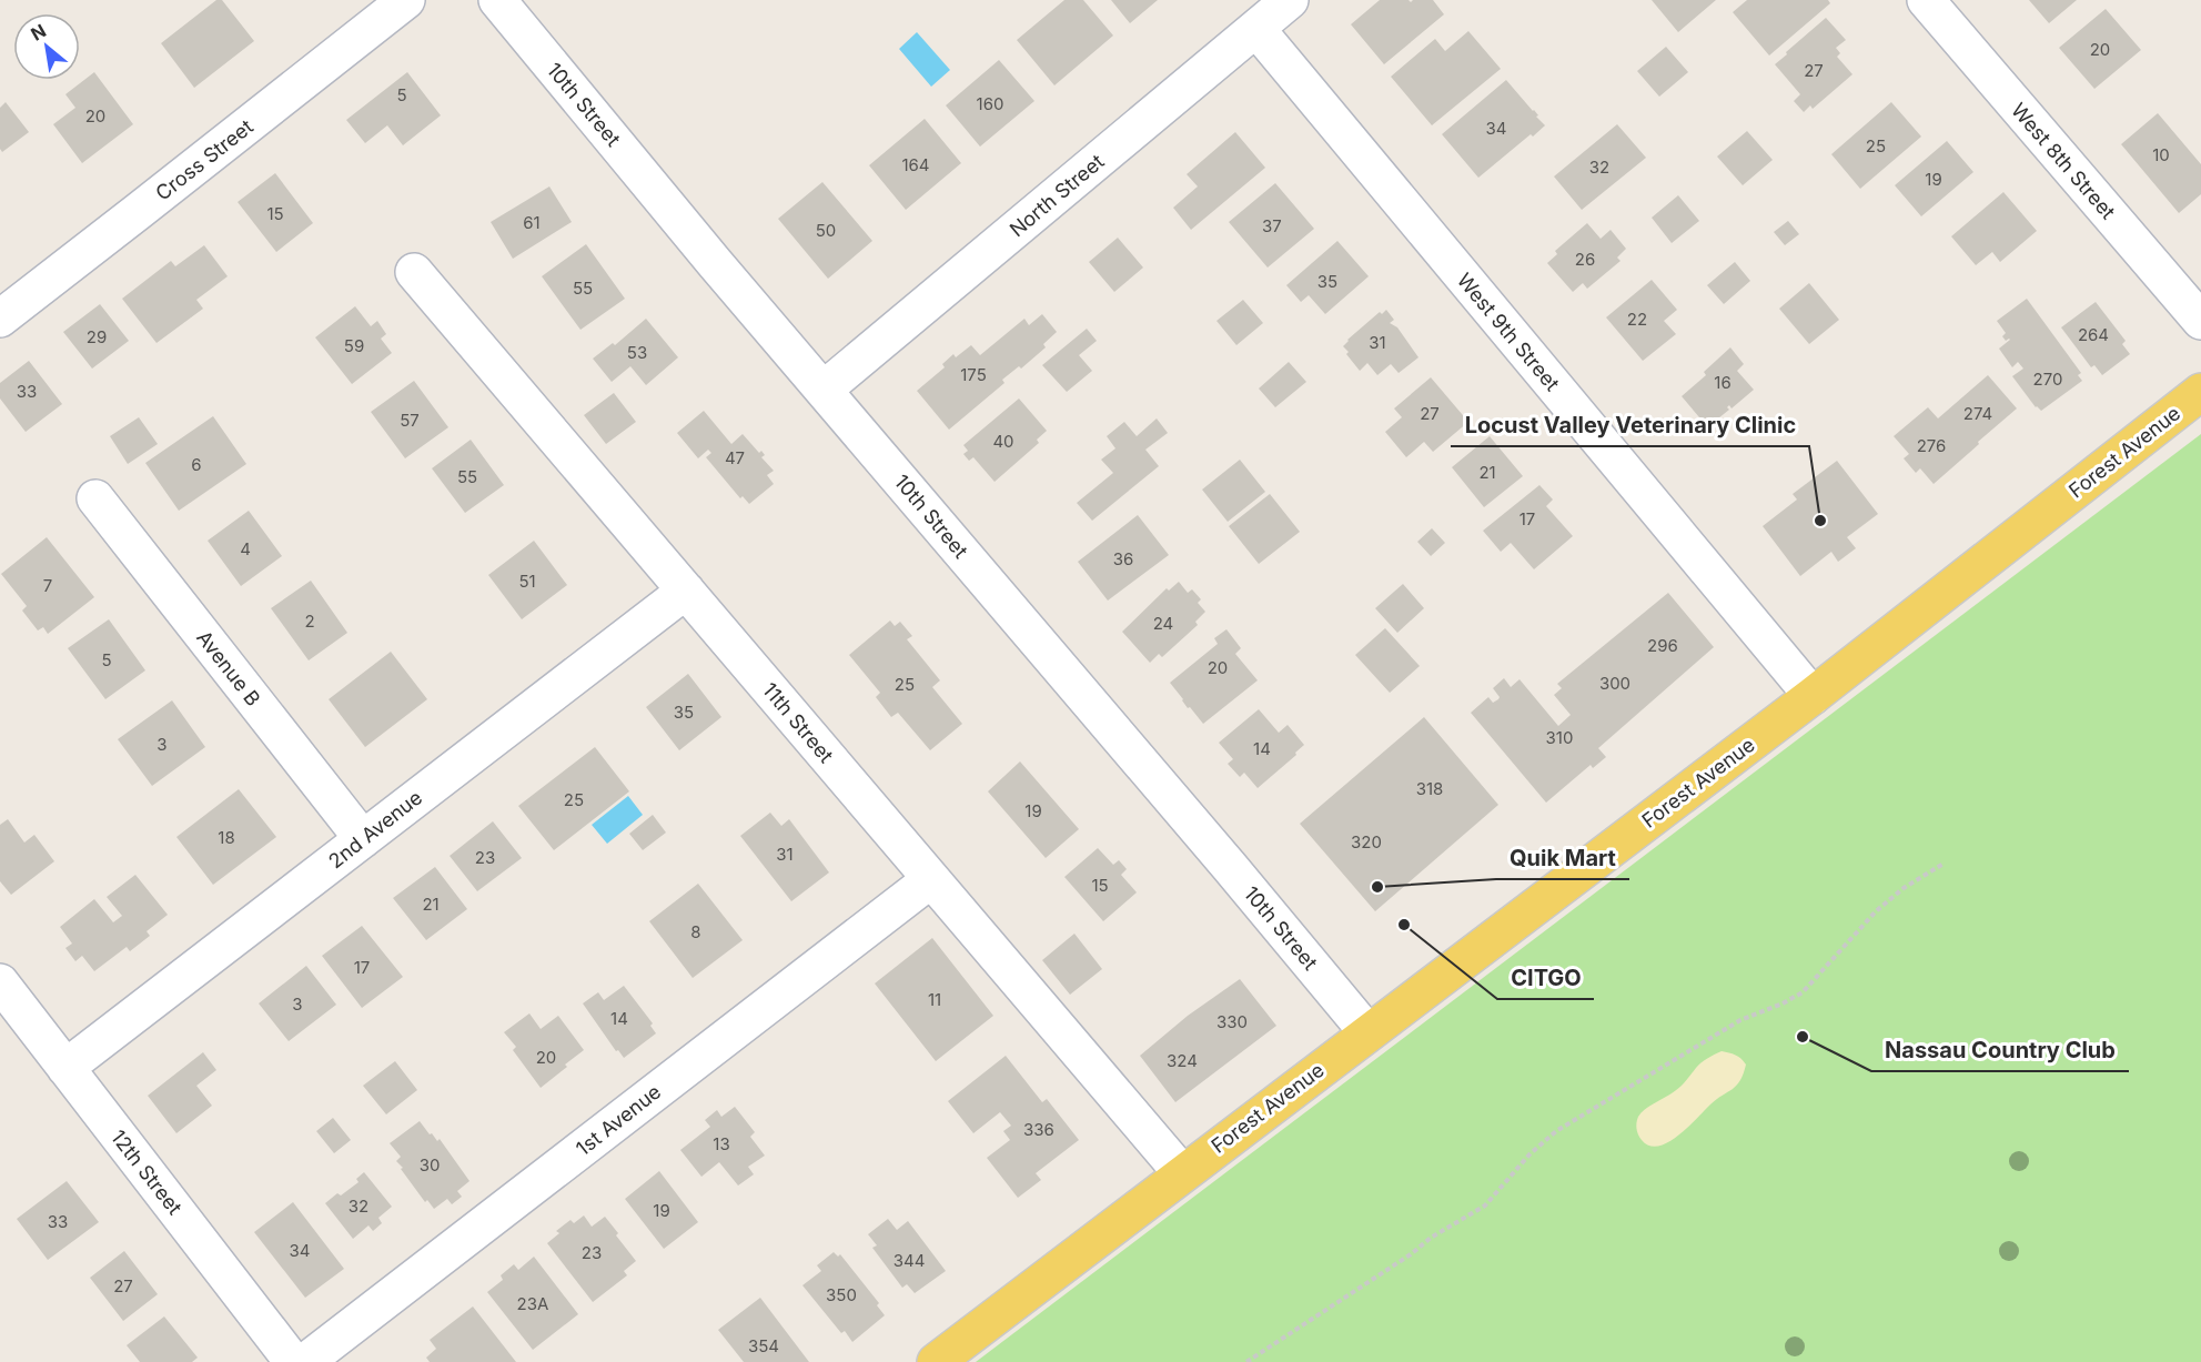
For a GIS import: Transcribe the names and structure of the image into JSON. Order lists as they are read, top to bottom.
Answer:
{
  "streets": {
    "main road": ["Forest Avenue"],
    "street": [
      "10th Street",
      "Cross Street",
      "West 8th Street",
      "North Street",
      "West 9th Street",
      "Avenue B",
      "11th Street",
      "2nd Avenue",
      "1st Avenue",
      "12th Street"
    ]
  },
  "crossings": [
    ["10th Street", "North Street"],
    ["10th Street", "Forest Avenue"],
    ["North Street", "West 9th Street"],
    ["West 9th Street", "Forest Avenue"],
    ["Forest Avenue", "11th Street"],
    ["Avenue B", "2nd Avenue"],
    ["11th Street", "2nd Avenue"],
    ["11th Street", "1st Avenue"],
    ["2nd Avenue", "12th Street"]
  ],
  "places": [
    "Locust Valley Veterinary Clinic",
    "Quik Mart",
    "CITGO",
    "Nassau Country Club"
  ],
  "house_numbers": [
    "20",
    "27",
    "5",
    "160",
    "20",
    "34",
    "25",
    "10",
    "164",
    "32",
    "19",
    "15",
    "61",
    "37",
    "50",
    "26",
    "35",
    "55",
    "22",
    "264",
    "29",
    "31",
    "59",
    "53",
    "175",
    "270",
    "16",
    "33",
    "27",
    "274",
    "57",
    "40",
    "276",
    "47",
    "6",
    "21",
    "55",
    "17",
    "4",
    "36",
    "51",
    "7",
    "2",
    "24",
    "296",
    "5",
    "20",
    "300",
    "25",
    "35",
    "310",
    "3",
    "14",
    "318",
    "25",
    "19",
    "18",
    "320",
    "31",
    "23",
    "15",
    "21",
    "8",
    "17",
    "11",
    "3",
    "14",
    "330",
    "20",
    "324",
    "336",
    "13",
    "30",
    "32",
    "19",
    "33",
    "34",
    "23",
    "344",
    "27",
    "350",
    "23A",
    "354"
  ],
  "north": "top left"
}
